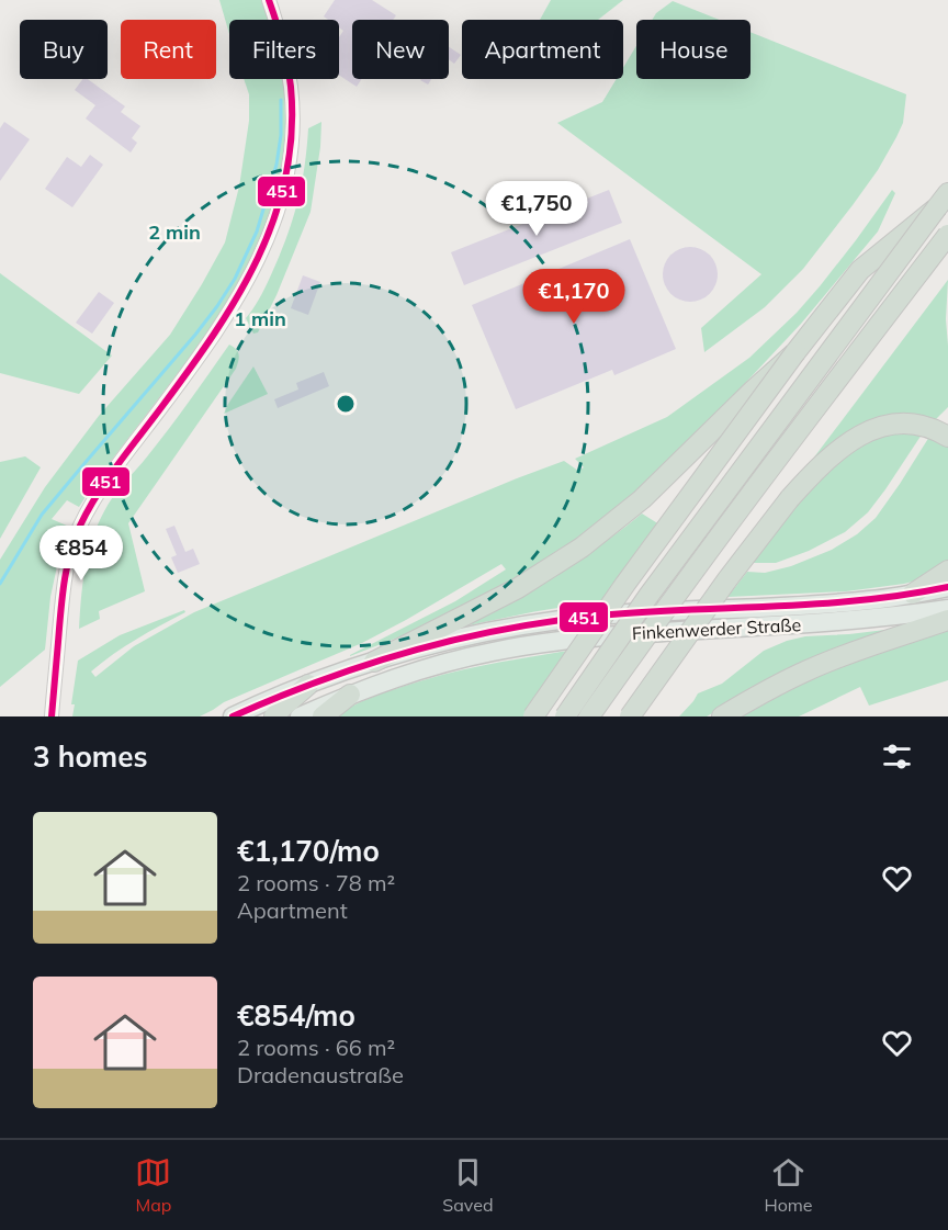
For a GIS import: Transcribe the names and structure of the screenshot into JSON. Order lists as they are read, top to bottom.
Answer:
{
  "streets": {
    "main road": ["Finkenwerder Straße"]
  },
  "lines": ["transit line 451"],
  "page": {
    "chip": [
      "Buy",
      "Rent",
      "Filters",
      "New",
      "Apartment",
      "House"
    ],
    "price": ["€1,750", "€1,170", "€854"],
    "heading": "3 homes",
    "list": [
      {
        "name": "€1,170/mo",
        "note": "2 rooms · 78 m² · Apartment"
      },
      {
        "name": "€854/mo",
        "note": "2 rooms · 66 m² · Dradenaustraße"
      }
    ],
    "tabs": ["Map", "Saved", "Home"]
  },
  "rings": ["2 min", "1 min"]
}
